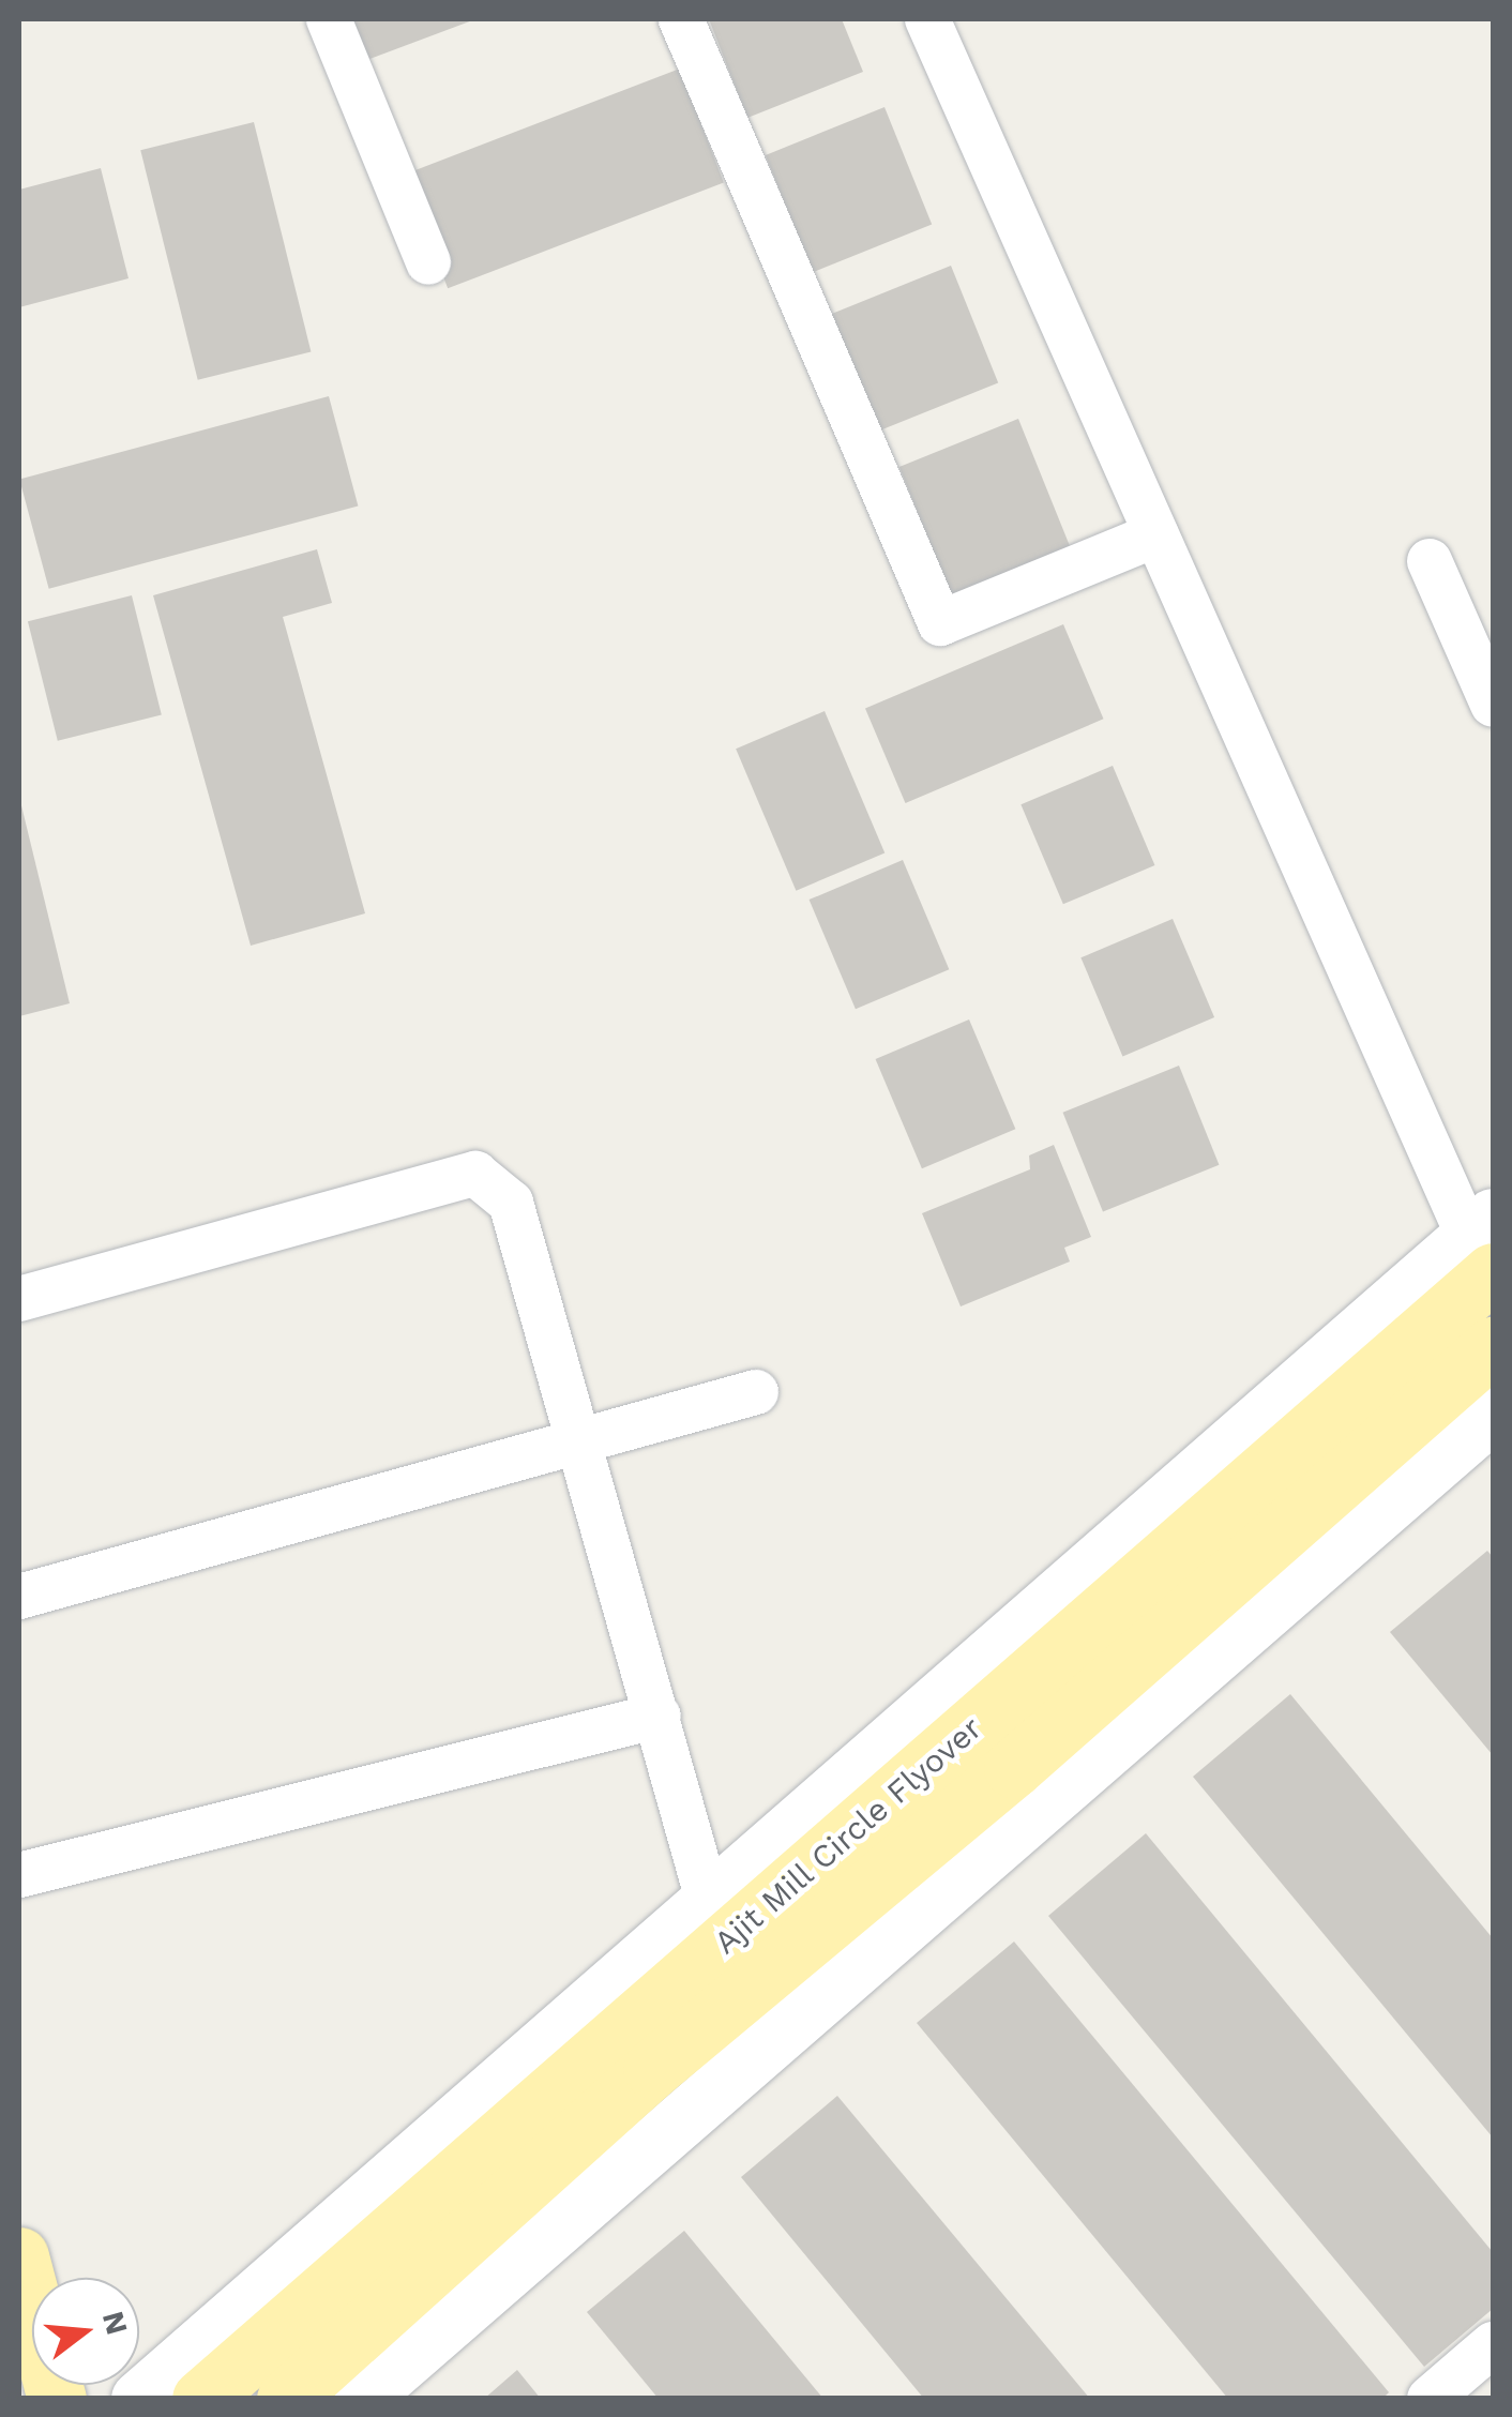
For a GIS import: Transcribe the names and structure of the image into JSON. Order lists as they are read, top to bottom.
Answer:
{
  "streets": {
    "main road": ["Ajit Mill Circle Flyover"]
  },
  "north": "right"
}
